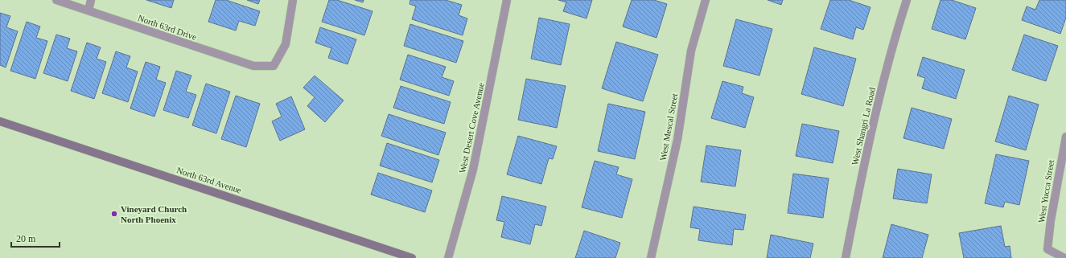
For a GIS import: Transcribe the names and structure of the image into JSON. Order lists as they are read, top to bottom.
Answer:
{
  "streets": {
    "street": [
      "North 63rd Drive",
      "West Shangri La Road",
      "West Mescal Street",
      "West Desert Cove Avenue",
      "North 63rd Avenue",
      "West Yucca Street"
    ]
  },
  "places": ["Vineyard Church North Phoenix"],
  "scale_bar": "20 m"
}
